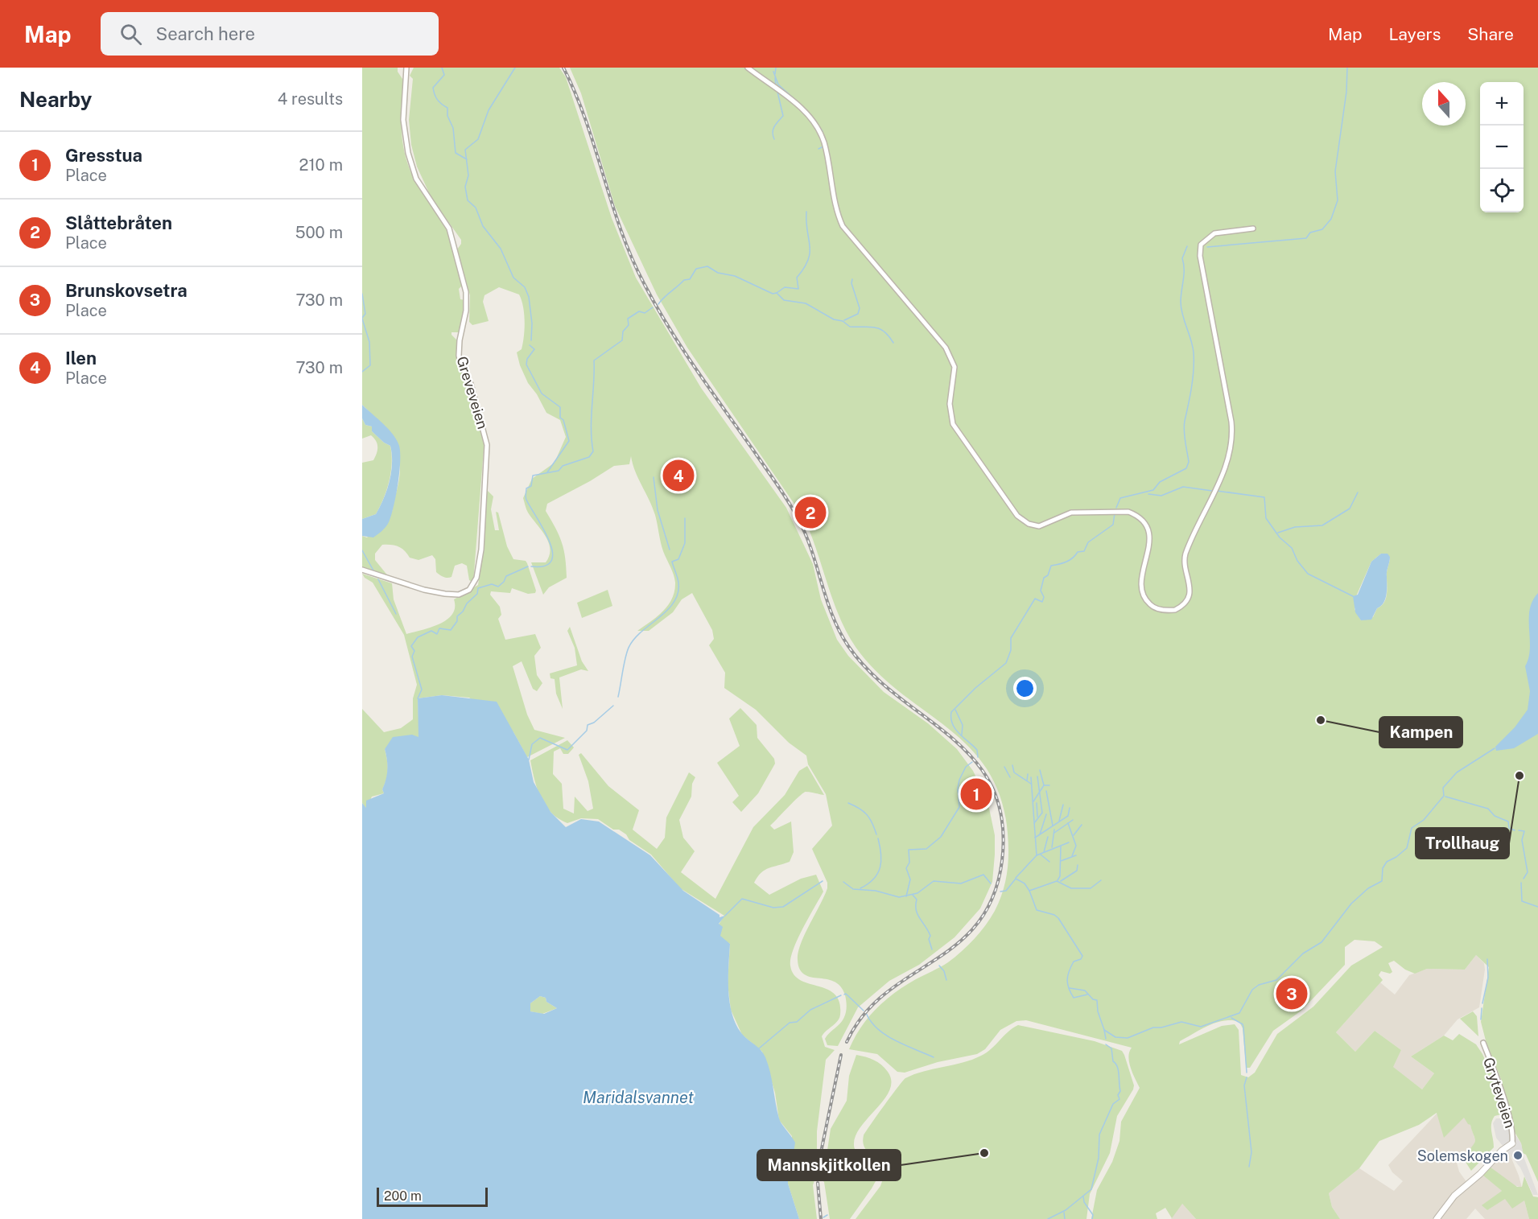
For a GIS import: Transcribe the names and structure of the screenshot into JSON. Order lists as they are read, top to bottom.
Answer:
{
  "streets": {
    "street": ["Greveveien", "Gryteveien"]
  },
  "water": ["Maridalsvannet"],
  "places": [
    "Kampen",
    "Trollhaug",
    "Mannskjitkollen",
    "Solemskogen"
  ],
  "scale_bar": "200 m",
  "north": "top",
  "page": {
    "header": "Map",
    "search": "Search here",
    "nav": ["Map", "Layers", "Share"],
    "heading": ["Nearby", "4 results"],
    "map_buttons": ["+", "−"],
    "list": [
      {
        "mark": "1",
        "name": "Gresstua",
        "note": "Place",
        "value": "210 m"
      },
      {
        "mark": "2",
        "name": "Slåttebråten",
        "note": "Place",
        "value": "500 m"
      },
      {
        "mark": "3",
        "name": "Brunskovsetra",
        "note": "Place",
        "value": "730 m"
      },
      {
        "mark": "4",
        "name": "Ilen",
        "note": "Place",
        "value": "730 m"
      }
    ],
    "pins": [
      "4",
      "2",
      "1",
      "3"
    ],
    "scale": "200 m"
  }
}
